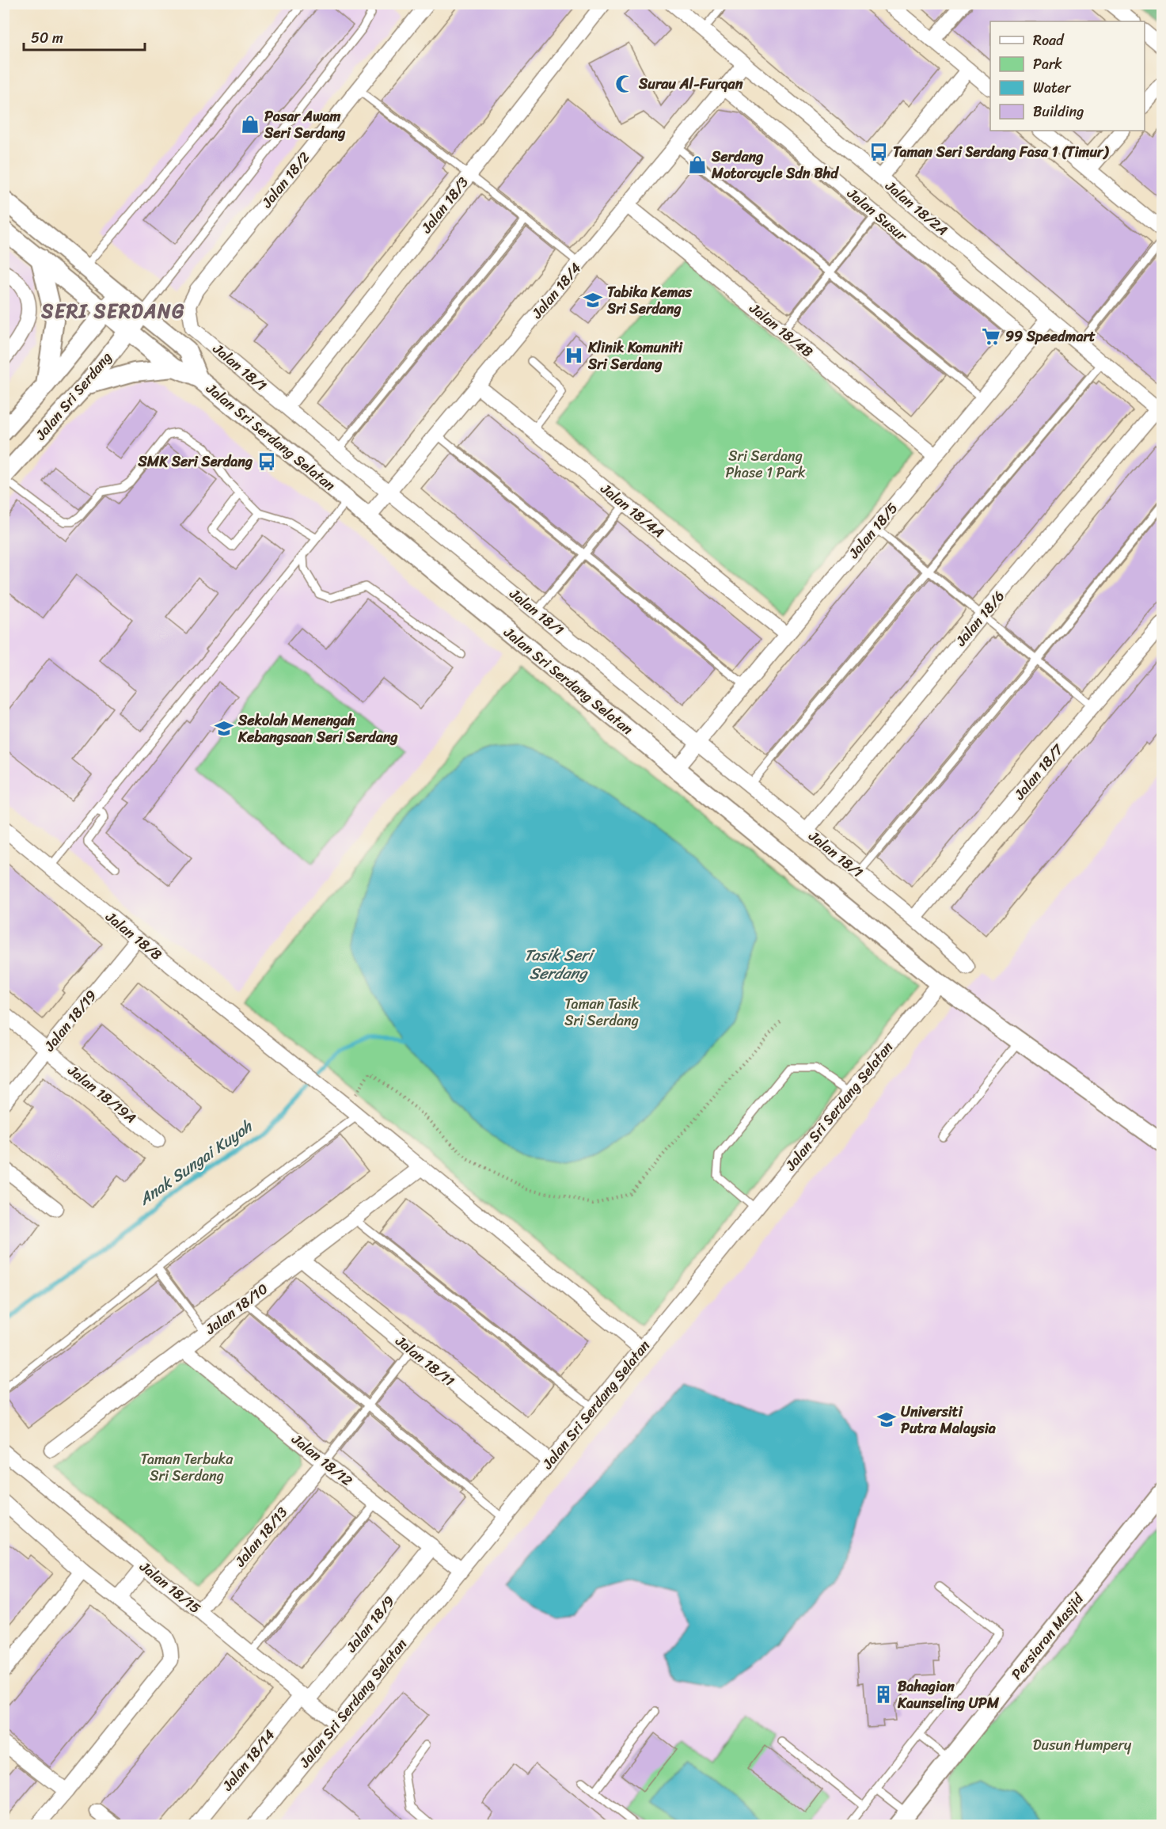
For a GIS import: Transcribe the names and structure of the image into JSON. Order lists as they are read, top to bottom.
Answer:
{
  "streets": {
    "street": [
      "Jalan 18/2",
      "Jalan 18/3",
      "Jalan 18/2A",
      "Jalan Susur",
      "Jalan 18/4",
      "Jalan 18/4B",
      "Jalan 18/1",
      "Jalan Sri Serdang",
      "Jalan Sri Serdang Selatan",
      "Jalan 18/4A",
      "Jalan 18/5",
      "Jalan 18/6",
      "Jalan 18/7",
      "Jalan 18/8",
      "Jalan 18/19",
      "Jalan 18/19A",
      "Jalan 18/10",
      "Jalan 18/11",
      "Jalan 18/12",
      "Jalan 18/13",
      "Jalan 18/15",
      "Jalan 18/9",
      "Persiaran Masjid",
      "Jalan 18/14"
    ]
  },
  "crossings": [
    ["Jalan 18/2", "Jalan 18/1"],
    ["Jalan 18/3", "Jalan 18/1"],
    ["Jalan 18/2A", "Jalan 18/4"],
    ["Jalan 18/2A", "Jalan 18/5"],
    ["Jalan 18/2A", "Jalan 18/6"],
    ["Jalan Susur", "Jalan 18/4"],
    ["Jalan Susur", "Jalan 18/5"],
    ["Jalan 18/4", "Jalan 18/4B"],
    ["Jalan 18/4", "Jalan 18/1"],
    ["Jalan 18/4", "Jalan Sri Serdang Selatan"],
    ["Jalan 18/4", "Jalan 18/4A"],
    ["Jalan 18/4B", "Jalan 18/5"],
    ["Jalan 18/1", "Jalan 18/5"],
    ["Jalan 18/1", "Jalan 18/6"],
    ["Jalan 18/1", "Jalan 18/7"],
    ["Jalan Sri Serdang", "Jalan Sri Serdang Selatan"],
    ["Jalan Sri Serdang Selatan", "Jalan 18/5"],
    ["Jalan Sri Serdang Selatan", "Jalan 18/8"],
    ["Jalan Sri Serdang Selatan", "Jalan 18/11"],
    ["Jalan Sri Serdang Selatan", "Jalan 18/12"],
    ["Jalan Sri Serdang Selatan", "Jalan 18/15"],
    ["Jalan 18/4A", "Jalan 18/5"],
    ["Jalan 18/8", "Jalan 18/19"],
    ["Jalan 18/8", "Jalan 18/10"],
    ["Jalan 18/19", "Jalan 18/19A"],
    ["Jalan 18/10", "Jalan 18/11"],
    ["Jalan 18/10", "Jalan 18/12"],
    ["Jalan 18/12", "Jalan 18/13"],
    ["Jalan 18/12", "Jalan 18/9"],
    ["Jalan 18/13", "Jalan 18/15"],
    ["Jalan 18/15", "Jalan 18/9"],
    ["Jalan 18/15", "Jalan 18/14"],
    ["Jalan 18/9", "Jalan 18/14"]
  ],
  "districts": ["SERI SERDANG"],
  "water": ["Tasik Seri Serdang", "Anak Sungai Kuyoh"],
  "parks": [
    "Sri Serdang Phase 1 Park",
    "Taman Tasik Sri Serdang",
    "Taman Terbuka Sri Serdang",
    "Dusun Humpery"
  ],
  "places": {
    "mosque": ["Surau Al-Furqan"],
    "shop": ["Pasar Awam Seri Serdang", "Serdang Motorcycle Sdn Bhd"],
    "bus stop": ["Taman Seri Serdang Fasa 1 (Timur)", "SMK Seri Serdang"],
    "school or university": ["Tabika Kemas Sri Serdang", "Sekolah Menengah Kebangsaan Seri Serdang", "Universiti Putra Malaysia"],
    "supermarket": ["99 Speedmart"],
    "hospital": ["Klinik Komuniti Sri Serdang"],
    "building": ["Bahagian Kaunseling UPM"]
  },
  "legend": [
    "Road",
    "Park",
    "Water",
    "Building"
  ],
  "scale_bar": "50 m"
}
